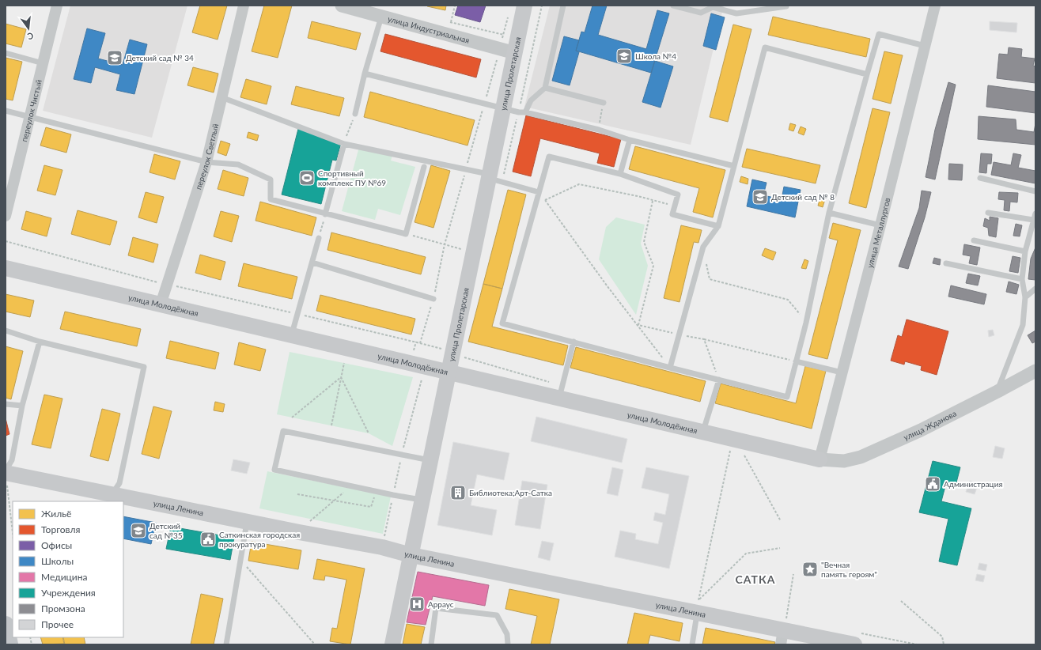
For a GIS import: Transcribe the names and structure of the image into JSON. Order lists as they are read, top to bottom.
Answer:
{
  "streets": {
    "main road": ["улица Пролетарская", "улица Молодёжная", "улица Ленина"],
    "street": [
      "улица Индустриальная",
      "переулок Чистый",
      "переулок Светлый",
      "улица Металлургов",
      "улица Жданова"
    ]
  },
  "crossings": [
    ["улица Индустриальная", "улица Пролетарская"],
    ["улица Пролетарская", "улица Молодёжная"],
    ["улица Пролетарская", "улица Ленина"],
    ["переулок Светлый", "улица Молодёжная"],
    ["улица Металлургов", "улица Молодёжная"],
    ["улица Металлургов", "улица Жданова"],
    ["улица Молодёжная", "улица Жданова"]
  ],
  "districts": ["САТКА"],
  "places": {
    "school or university": [
      "Школа №4",
      "Детский сад № 34",
      "Детский сад № 8",
      "Детский сад №35"
    ],
    "sports": ["Спортивный комплекс ПУ №69"],
    "public building": ["Администрация", "Саткинская городская прокуратура"],
    "building": ["Библиотека;Арт-Сатка"],
    "place": ["\"Вечная память героям\""],
    "hospital": ["Арраус"]
  },
  "legend": [
    "Жильё",
    "Торговля",
    "Офисы",
    "Школы",
    "Медицина",
    "Учреждения",
    "Промзона",
    "Прочее"
  ],
  "north": "bottom"
}
